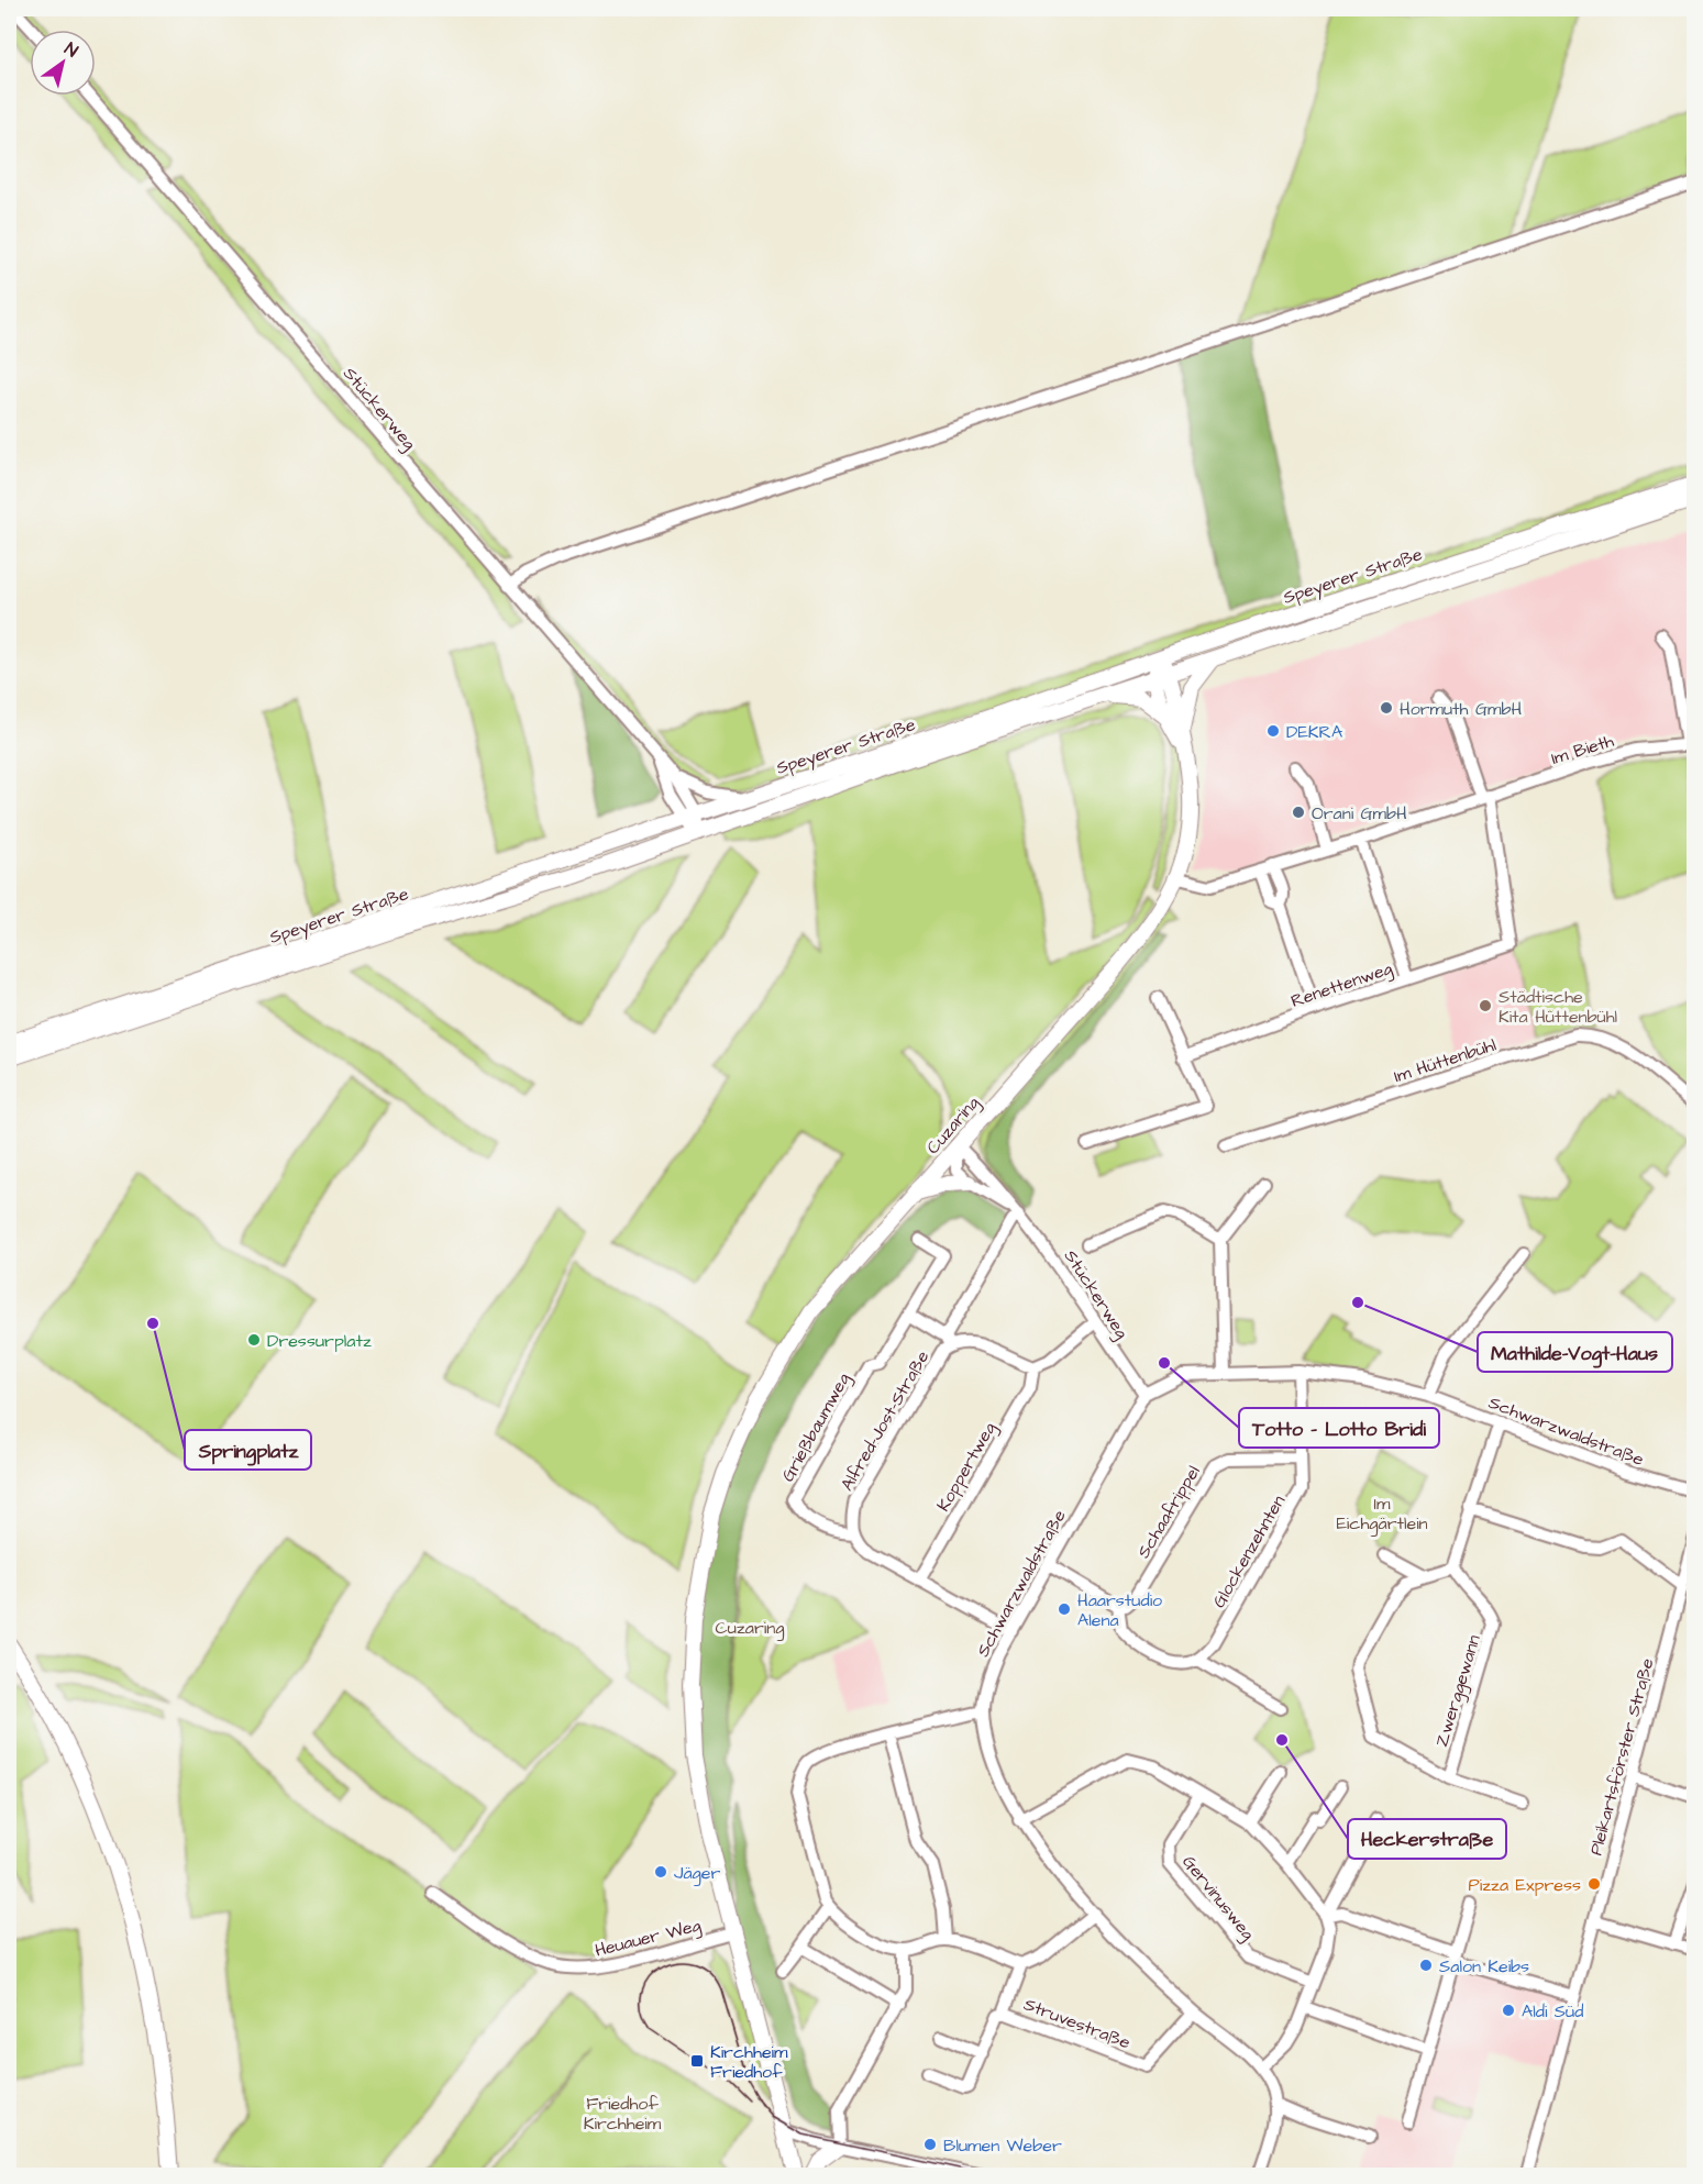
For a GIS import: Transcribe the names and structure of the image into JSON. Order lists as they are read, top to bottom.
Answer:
{
  "streets": {
    "main road": ["Speyerer Straße", "Cuzaring"],
    "street": [
      "Stückerweg",
      "Im Bieth",
      "Renettenweg",
      "Im Hüttenbühl",
      "Alfred-Jost-Straße",
      "Grießbaumweg",
      "Schwarzwaldstraße",
      "Koppertweg",
      "Schaafrippel",
      "Glockenzehnten",
      "Zwerggewann",
      "Pleikartsförster Straße",
      "Gervinusweg",
      "Heuauer Weg",
      "Struvestraße"
    ]
  },
  "crossings": [
    ["Stückerweg", "Speyerer Straße"],
    ["Stückerweg", "Cuzaring"],
    ["Stückerweg", "Alfred-Jost-Straße"],
    ["Stückerweg", "Schwarzwaldstraße"],
    ["Speyerer Straße", "Cuzaring"],
    ["Im Bieth", "Renettenweg"],
    ["Im Bieth", "Cuzaring"],
    ["Cuzaring", "Heuauer Weg"],
    ["Alfred-Jost-Straße", "Grießbaumweg"],
    ["Alfred-Jost-Straße", "Koppertweg"],
    ["Schwarzwaldstraße", "Glockenzehnten"],
    ["Schwarzwaldstraße", "Struvestraße"],
    ["Schaafrippel", "Glockenzehnten"]
  ],
  "parks": ["Im Eichgärtlein", "Cuzaring", "Friedhof Kirchheim"],
  "places": {
    "other": [
      "Hormuth GmbH",
      "DEKRA",
      "Orani GmbH",
      "Städtische Kita Hüttenbühl",
      "Mathilde-Vogt-Haus",
      "Springplatz",
      "Dressurplatz",
      "Totto - Lotto Bridi",
      "Haarstudio Alena",
      "Heckerstraße",
      "Jäger",
      "Pizza Express",
      "Salon Keibs",
      "Aldi Süd",
      "Blumen Weber"
    ],
    "transit": ["Kirchheim Friedhof"]
  },
  "north": "top right"
}
